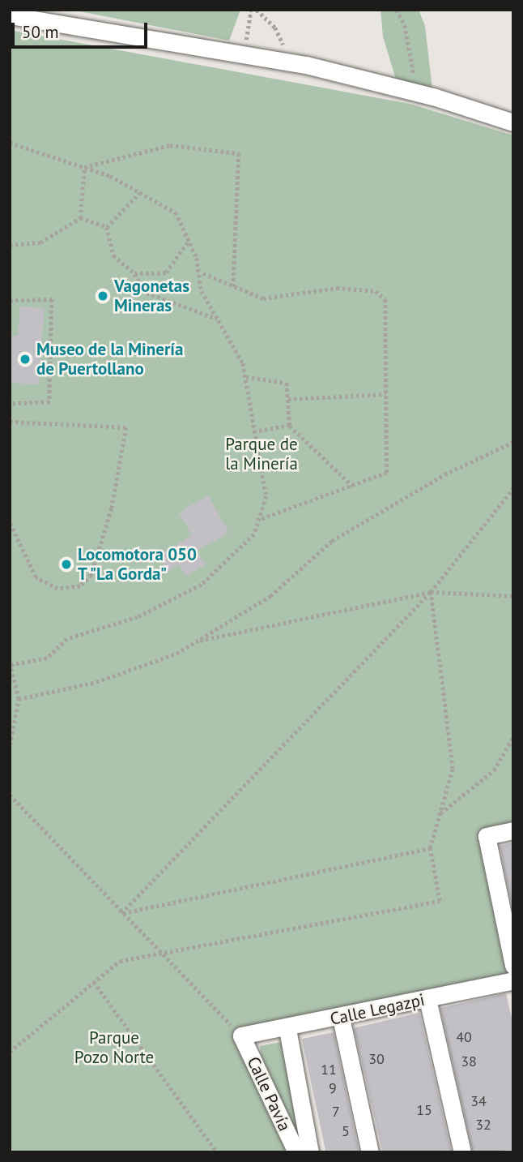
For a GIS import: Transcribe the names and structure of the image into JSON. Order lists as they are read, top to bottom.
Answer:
{
  "streets": {
    "street": ["Calle Legazpi", "Calle Pavía"]
  },
  "crossings": [
    ["Calle Legazpi", "Calle Pavía"]
  ],
  "parks": ["Parque de la Minería", "Parque Pozo Norte"],
  "places": ["Vagonetas Mineras", "Museo de la Minería de Puertollano", "Locomotora 050 T \"La Gorda\""],
  "house_numbers": [
    "40",
    "30",
    "38",
    "11",
    "9",
    "34",
    "15",
    "7",
    "32",
    "5"
  ],
  "scale_bar": "50 m"
}
